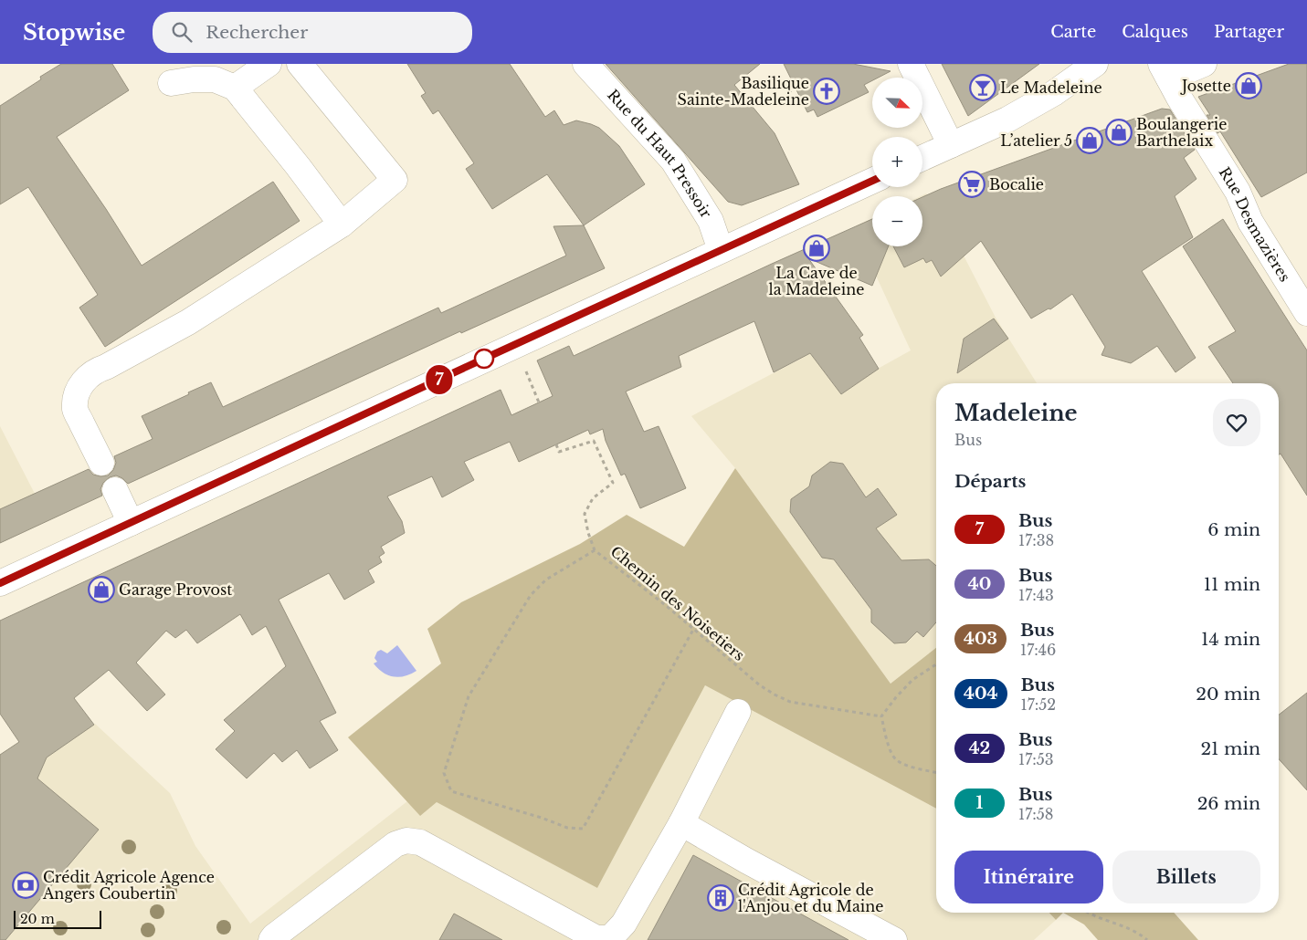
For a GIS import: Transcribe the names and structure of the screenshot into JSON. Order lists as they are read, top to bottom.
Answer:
{
  "streets": {
    "main road": ["Rue du Haut Pressoir", "Rue Desmazières"],
    "path": ["Chemin des Noisetiers"]
  },
  "places": {
    "shop": [
      "Josette",
      "Boulangerie Barthelaix",
      "L’atelier 5",
      "La Cave de la Madeleine",
      "Garage Provost"
    ],
    "bar": ["Le Madeleine"],
    "church": ["Basilique Sainte-Madeleine"],
    "supermarket": ["Bocalie"],
    "bank": ["Crédit Agricole Agence Angers Coubertin"],
    "building": ["Crédit Agricole de l'Anjou et du Maine"]
  },
  "lines": ["bus line 7"],
  "scale_bar": "20 m",
  "north": "bottom right",
  "page": {
    "header": "Stopwise",
    "search": "Rechercher",
    "nav": ["Carte", "Calques", "Partager"],
    "on_map": "7",
    "map_buttons": ["+", "−"],
    "heading": [
      ["Madeleine", "Bus"],
      "Départs"
    ],
    "list": [
      {
        "mark": "7",
        "name": "Bus",
        "note": "17:38",
        "value": "6 min"
      },
      {
        "mark": "40",
        "name": "Bus",
        "note": "17:43",
        "value": "11 min"
      },
      {
        "mark": "403",
        "name": "Bus",
        "note": "17:46",
        "value": "14 min"
      },
      {
        "mark": "404",
        "name": "Bus",
        "note": "17:52",
        "value": "20 min"
      },
      {
        "mark": "42",
        "name": "Bus",
        "note": "17:53",
        "value": "21 min"
      },
      {
        "mark": "1",
        "name": "Bus",
        "note": "17:58",
        "value": "26 min"
      }
    ],
    "buttons": ["Itinéraire", "Billets"],
    "scale": "20 m"
  }
}
